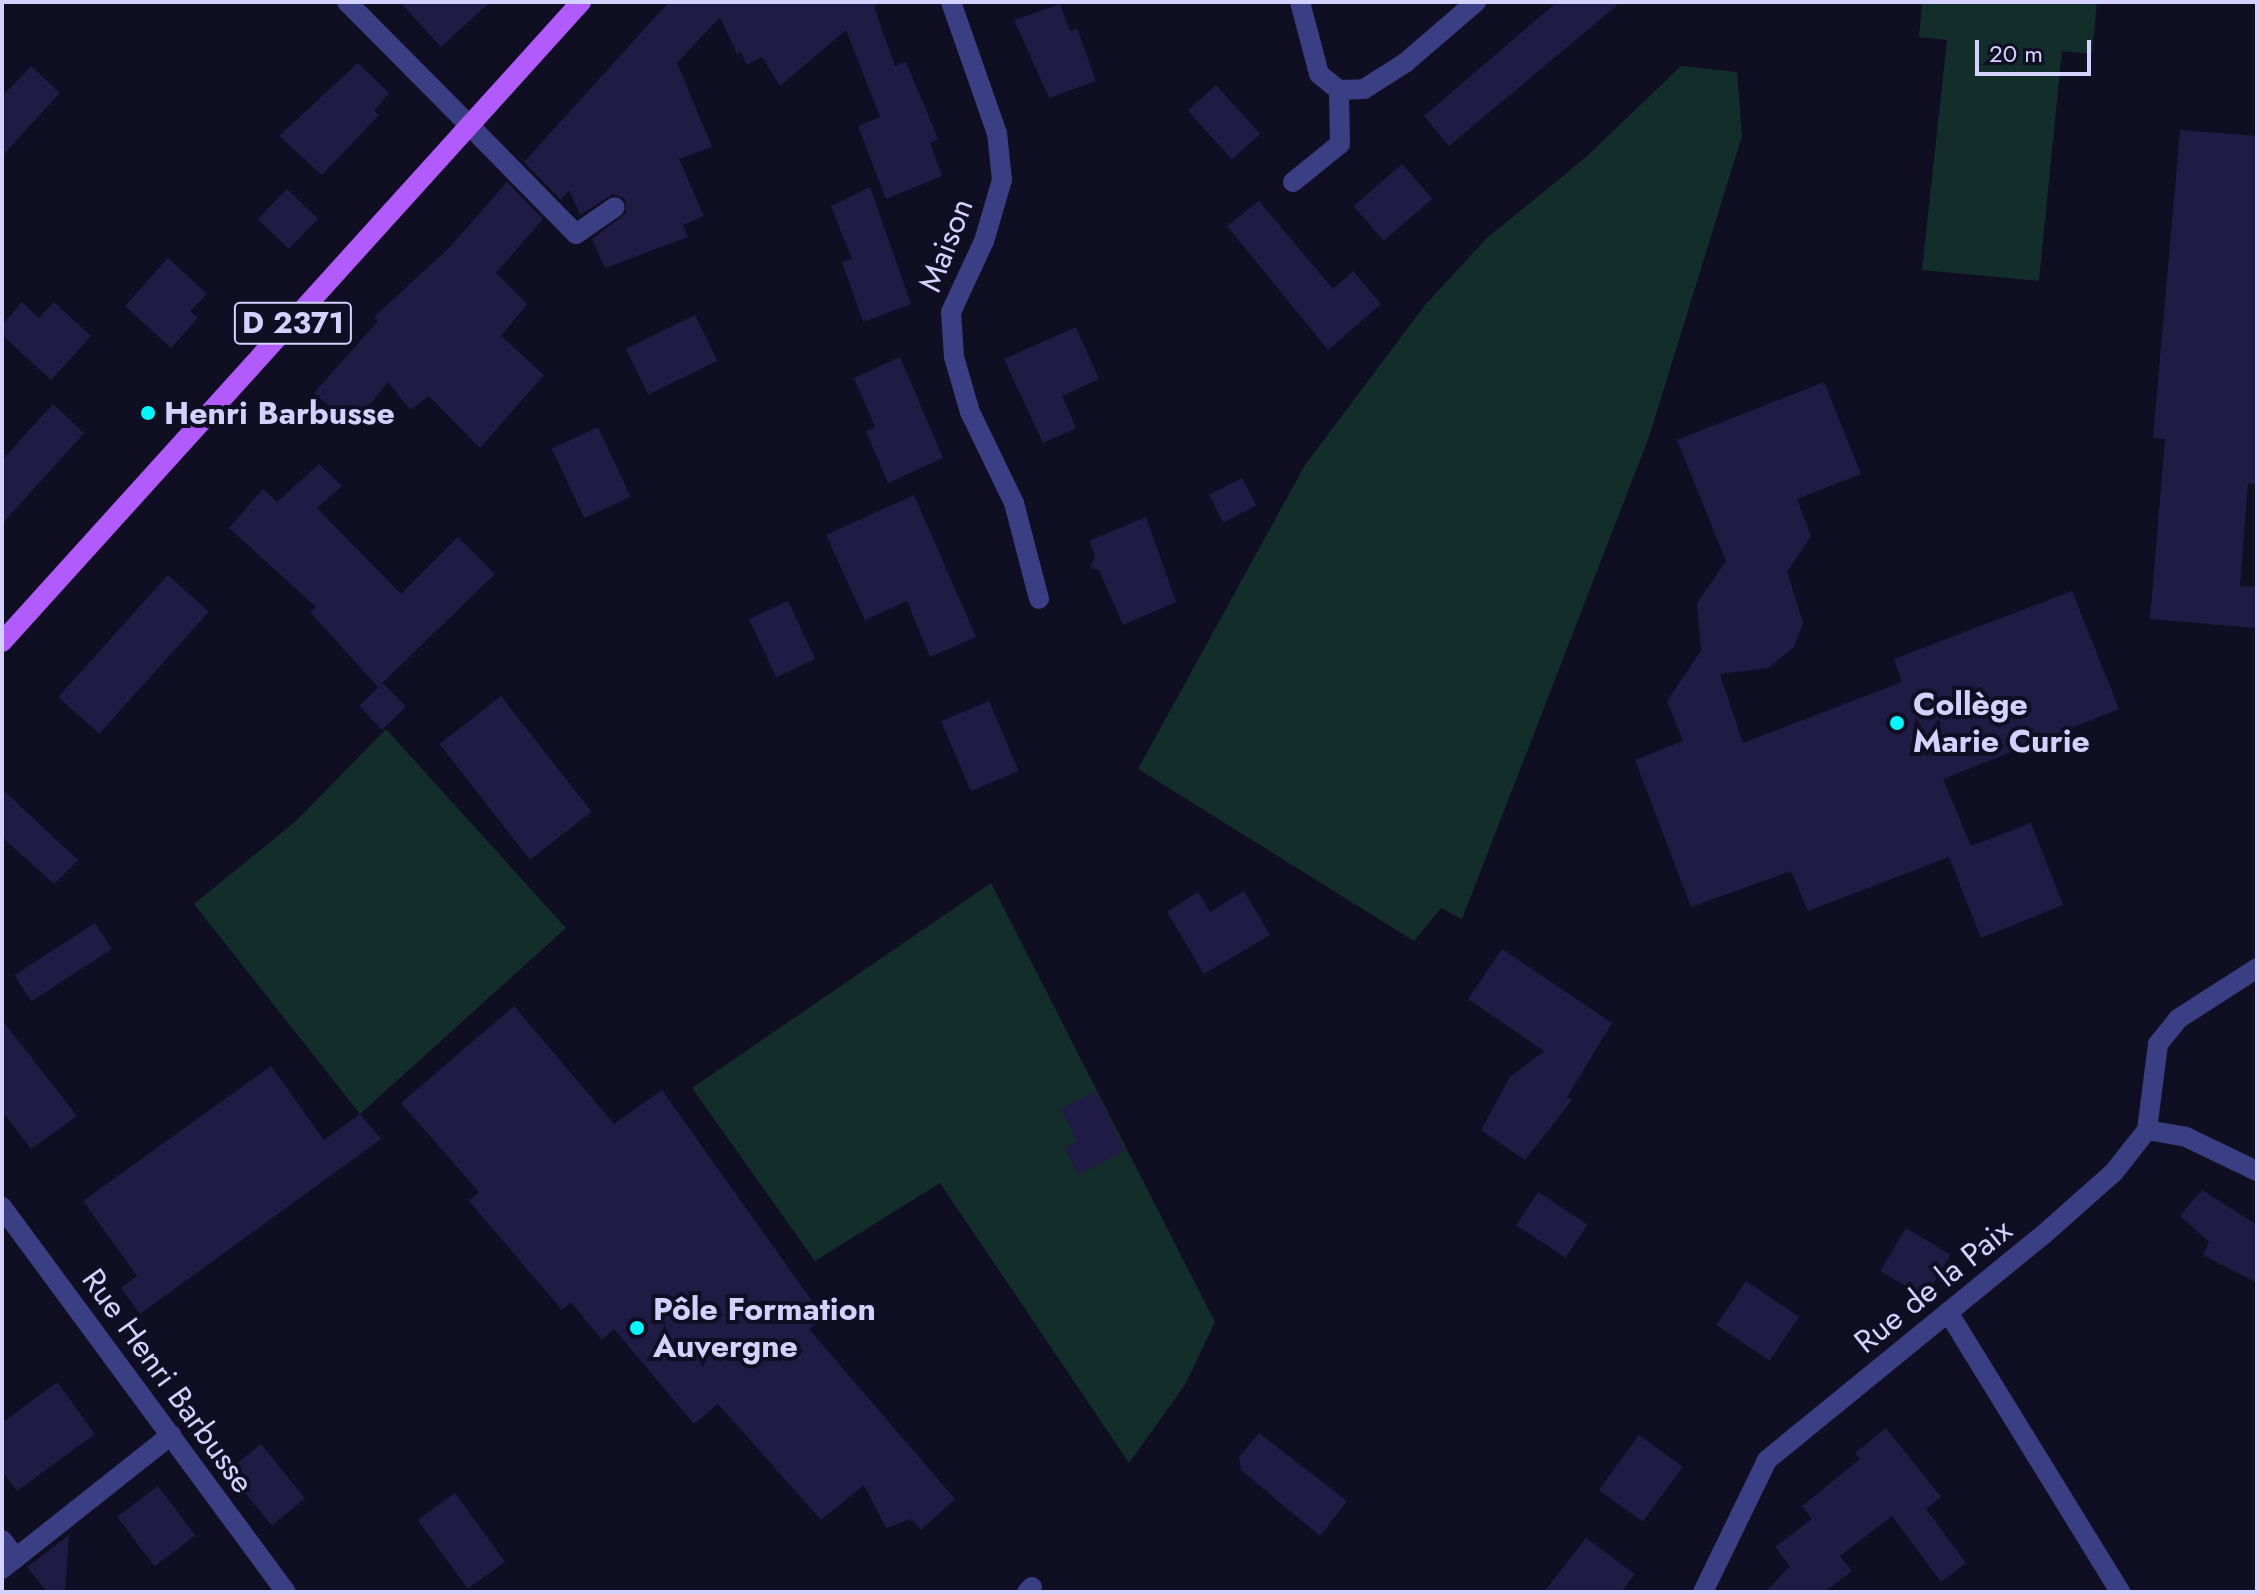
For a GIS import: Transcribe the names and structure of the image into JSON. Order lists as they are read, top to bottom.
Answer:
{
  "streets": {
    "main road": ["D 2371"],
    "street": ["Maison", "Rue de la Paix", "Rue Henri Barbusse"]
  },
  "places": ["Henri Barbusse", "Collège Marie Curie", "Pôle Formation Auvergne"],
  "scale_bar": "20 m"
}
